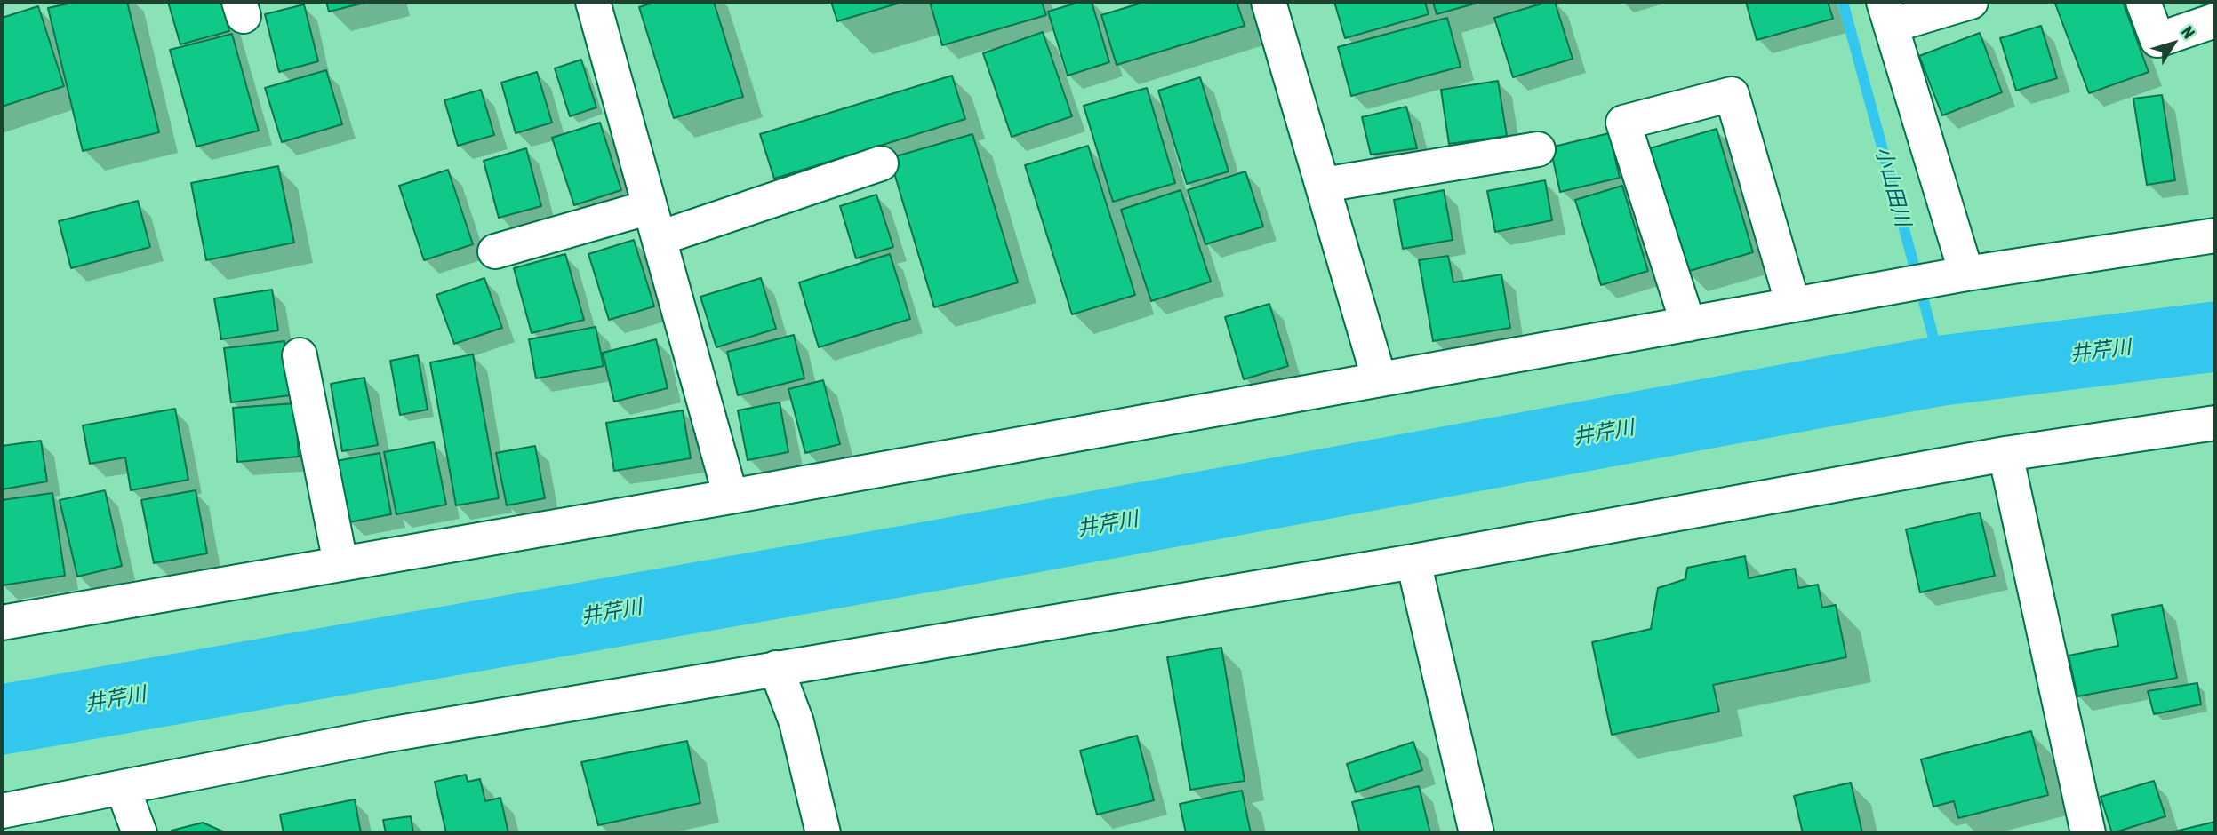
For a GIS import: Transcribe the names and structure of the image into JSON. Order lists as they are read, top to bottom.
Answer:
{
  "water": ["小山田川", "井芹川"],
  "north": "top right"
}
